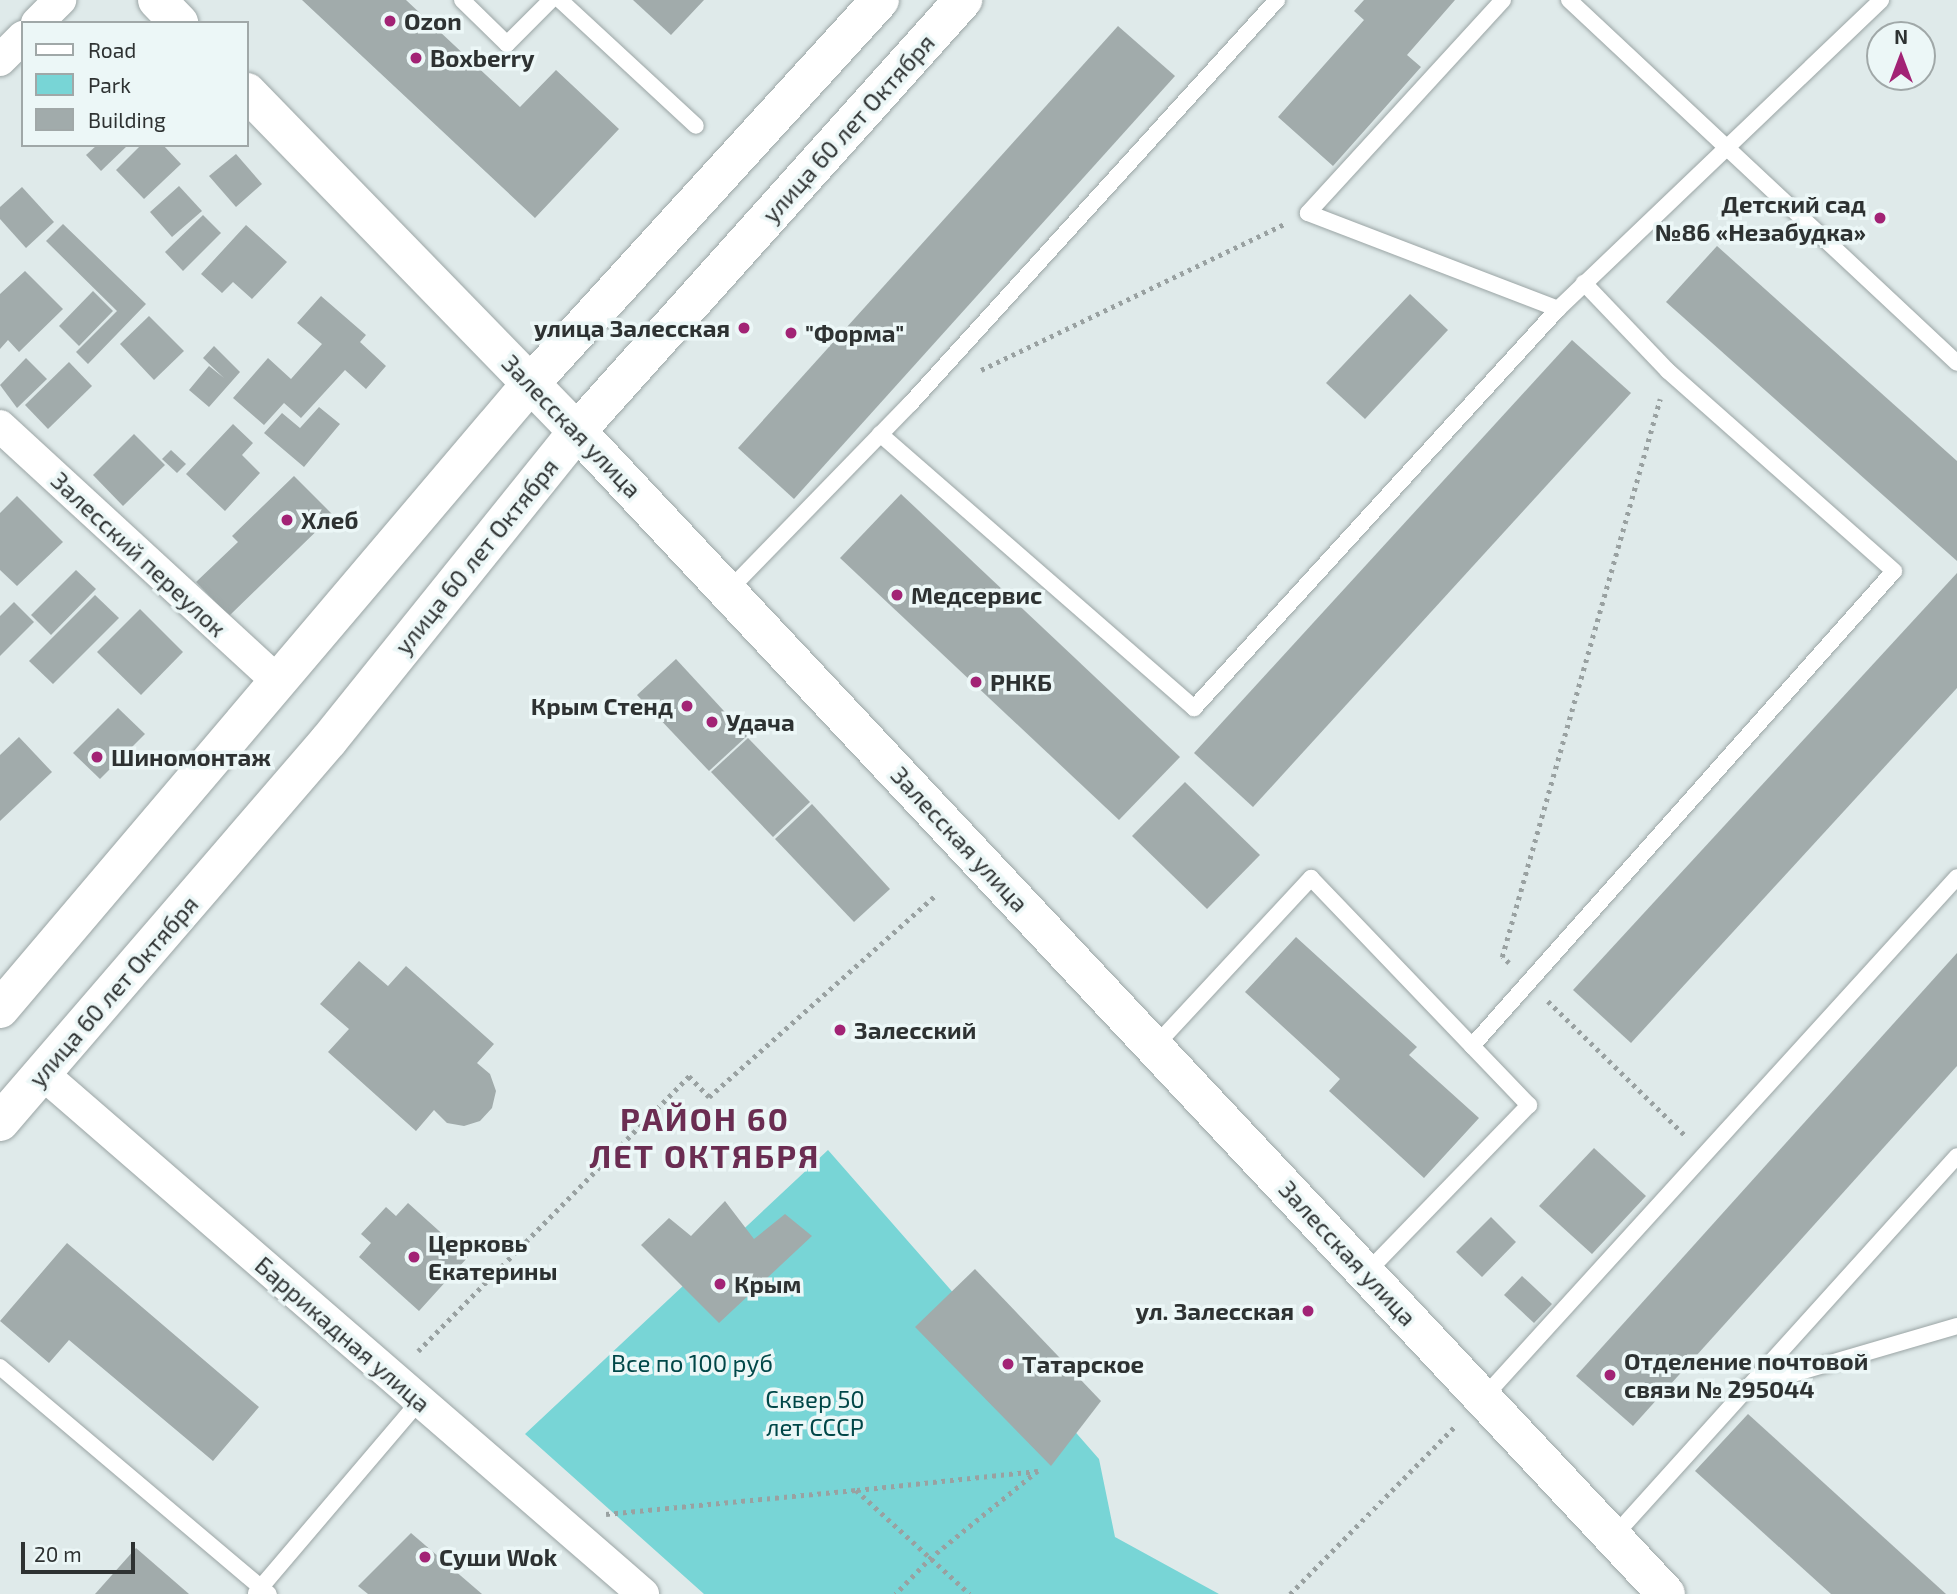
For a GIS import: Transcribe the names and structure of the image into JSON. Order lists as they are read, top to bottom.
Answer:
{
  "streets": {
    "main road": ["улица 60 лет Октября", "Залесская улица"],
    "street": ["Залесский переулок", "Баррикадная улица"]
  },
  "crossings": [
    ["улица 60 лет Октября", "Залесская улица"],
    ["улица 60 лет Октября", "Баррикадная улица"]
  ],
  "districts": ["РАЙОН 60 ЛЕТ ОКТЯБРЯ"],
  "parks": ["Все по 100 руб", "Сквер 50 лет СССР"],
  "places": [
    "Ozon",
    "Boxberry",
    "Детский сад №86 «Незабудка»",
    "улица Залесская",
    "\"Форма\"",
    "Хлеб",
    "Медсервис",
    "РНКБ",
    "Крым Стенд",
    "Удача",
    "Шиномонтаж",
    "Залесский",
    "Церковь Екатерины",
    "Крым",
    "ул. Залесская",
    "Татарское",
    "Отделение почтовой связи № 295044",
    "Суши Wok"
  ],
  "legend": ["Road", "Park", "Building"],
  "scale_bar": "20 m",
  "north": "top"
}
